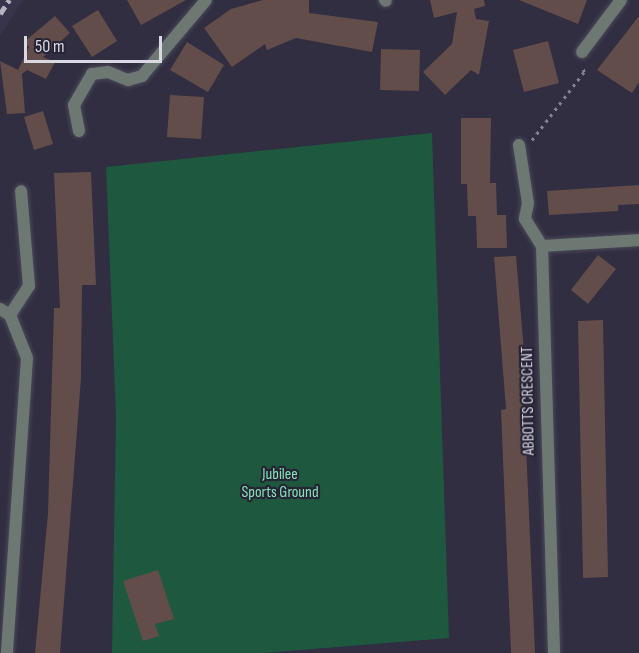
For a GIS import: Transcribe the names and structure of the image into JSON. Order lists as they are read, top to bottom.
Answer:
{
  "streets": {
    "street": ["ABBOTTS CRESCENT"]
  },
  "parks": ["Jubilee Sports Ground"],
  "scale_bar": "50 m"
}
